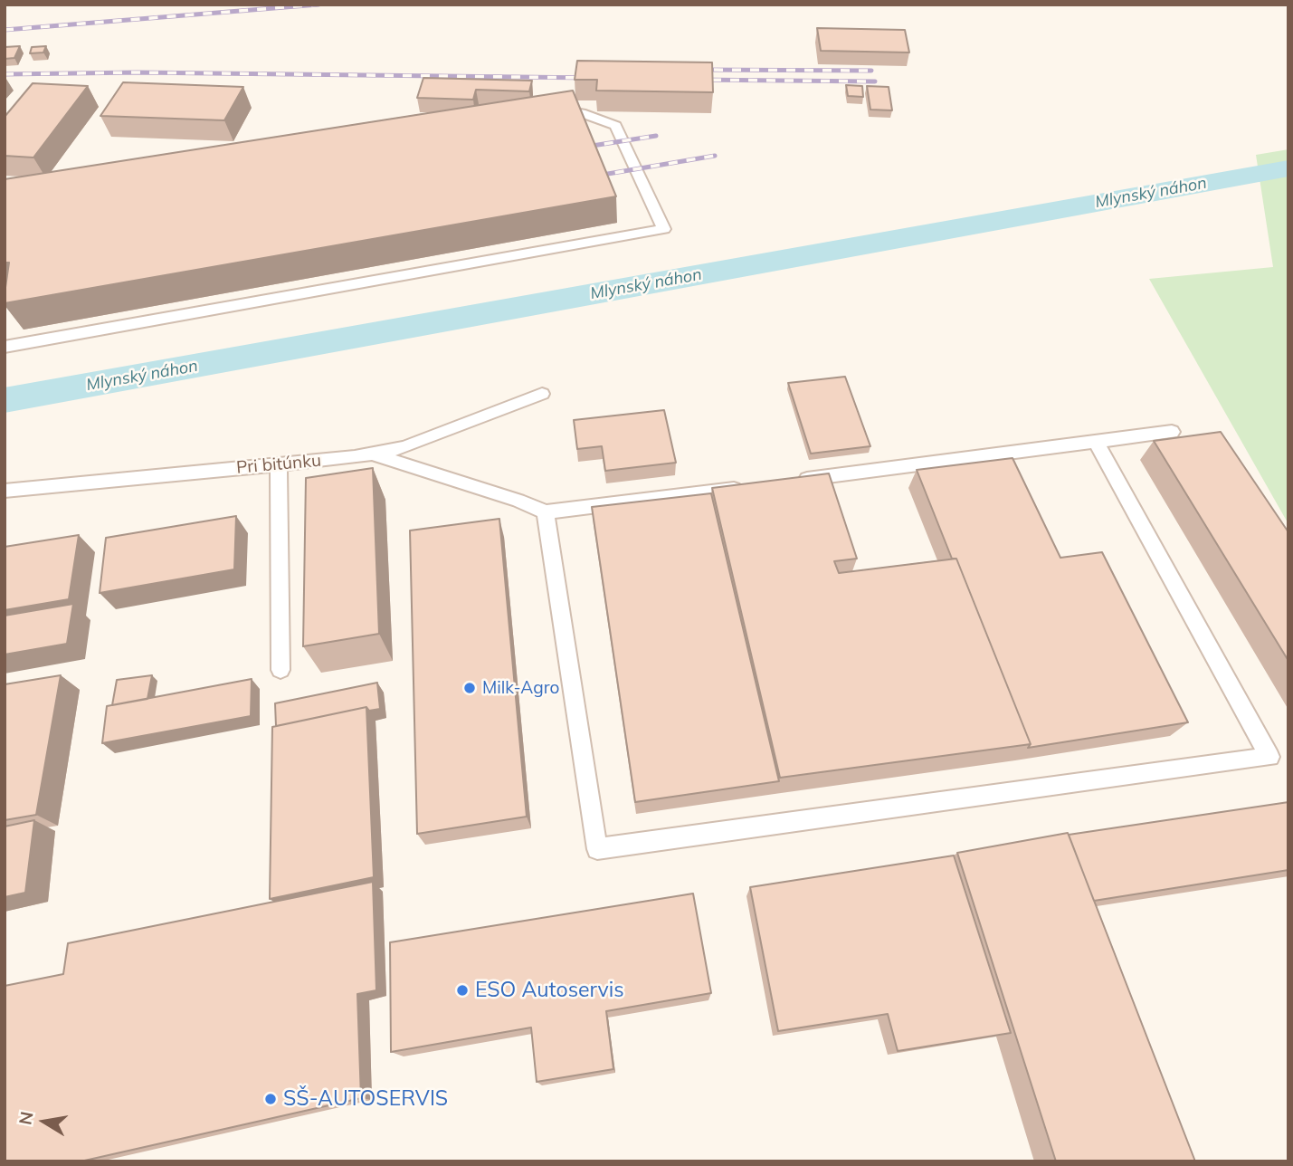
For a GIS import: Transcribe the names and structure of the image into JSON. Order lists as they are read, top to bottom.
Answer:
{
  "streets": {
    "lane": ["Pri bitúnku"]
  },
  "water": ["Mlynský náhon"],
  "places": ["Milk-Agro", "ESO Autoservis", "SŠ-AUTOSERVIS"],
  "north": "left"
}
